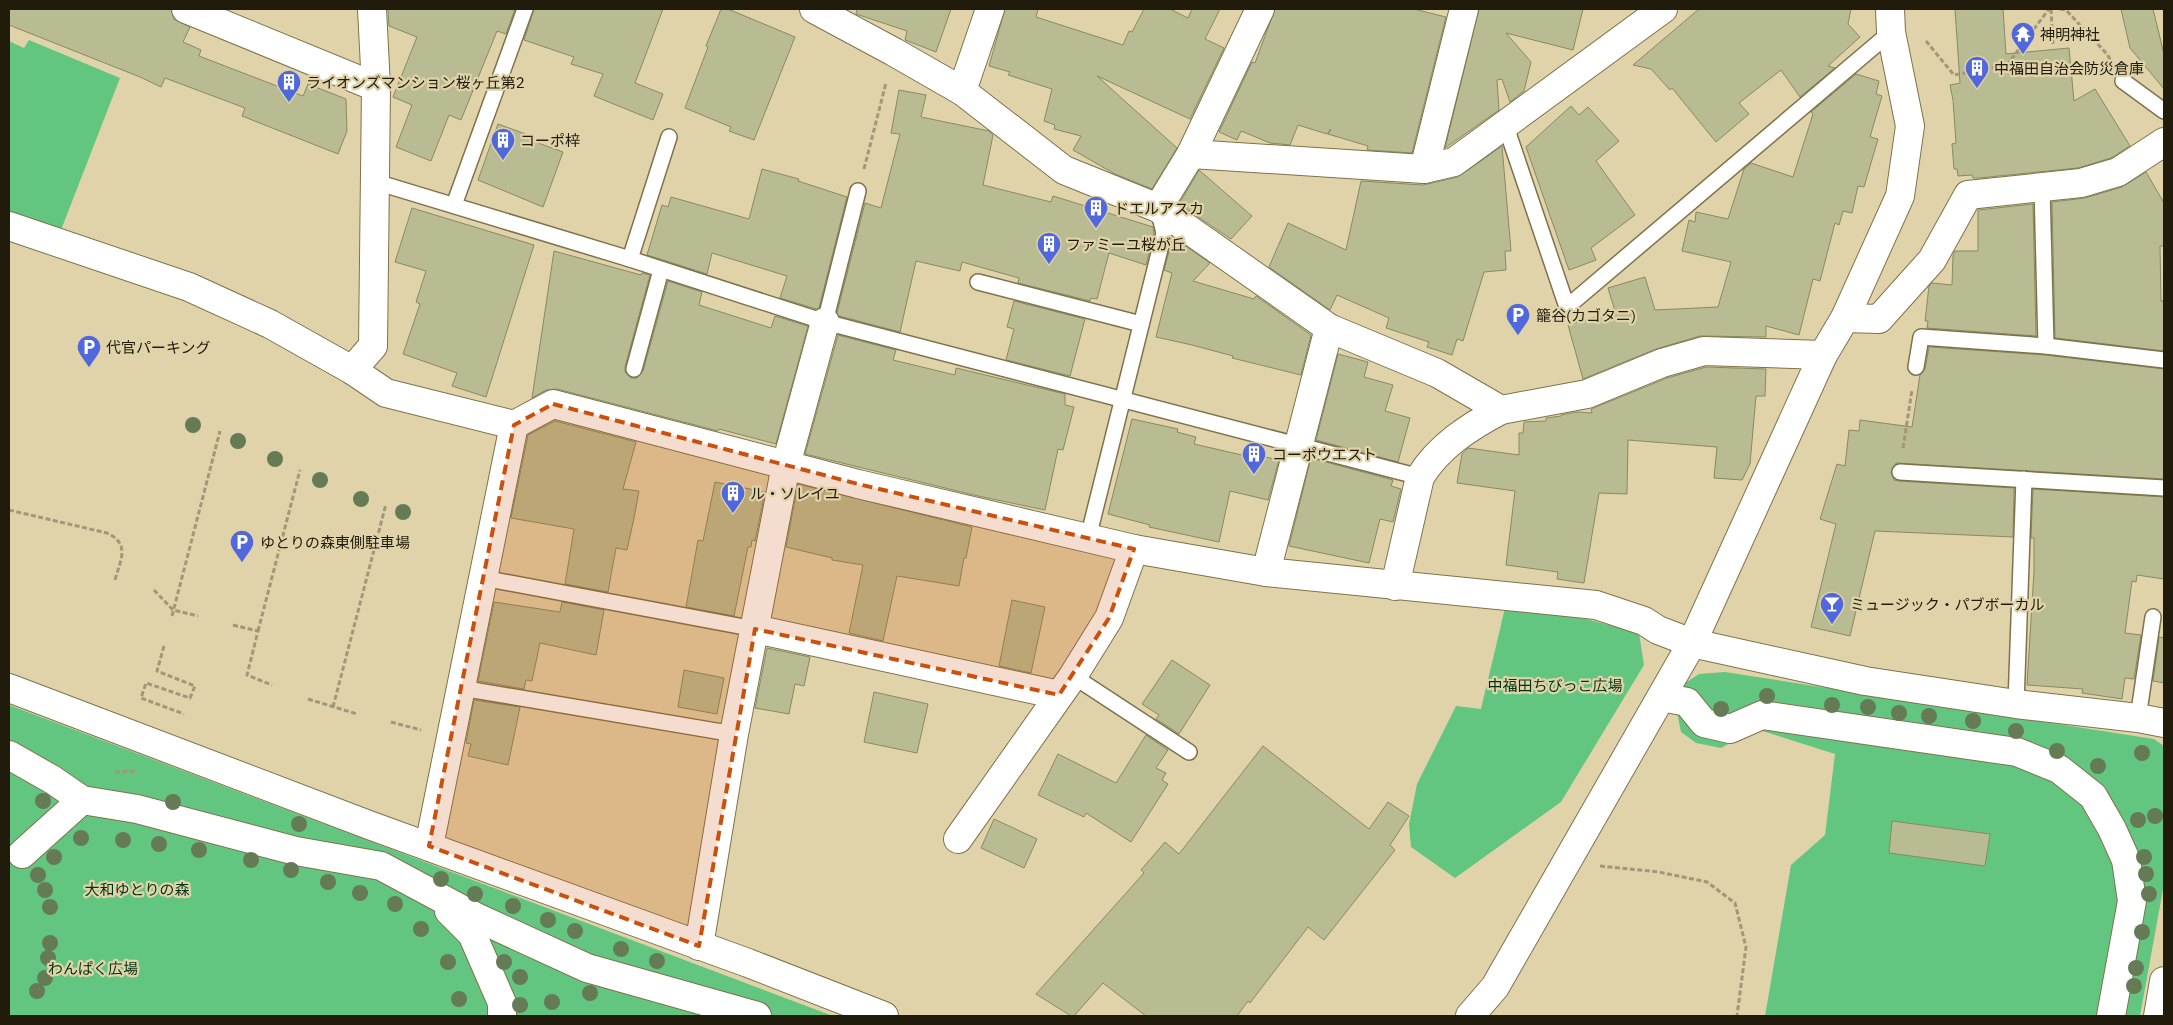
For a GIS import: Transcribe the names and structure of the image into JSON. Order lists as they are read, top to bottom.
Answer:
{
  "parks": ["中福田ちびっこ広場", "大和ゆとりの森", "わんぱく広場"],
  "places": {
    "temple": ["神明神社"],
    "building": [
      "中福田自治会防災倉庫",
      "ライオンズマンション桜ヶ丘第2",
      "コーポ梓",
      "ドエルアスカ",
      "ファミーユ桜が丘",
      "コーポウエスト",
      "ル・ソレイユ"
    ],
    "parking": ["籠谷(カゴタニ)", "代官パーキング", "ゆとりの森東側駐車場"],
    "bar": ["ミュージック・パブボーカル"]
  }
}
